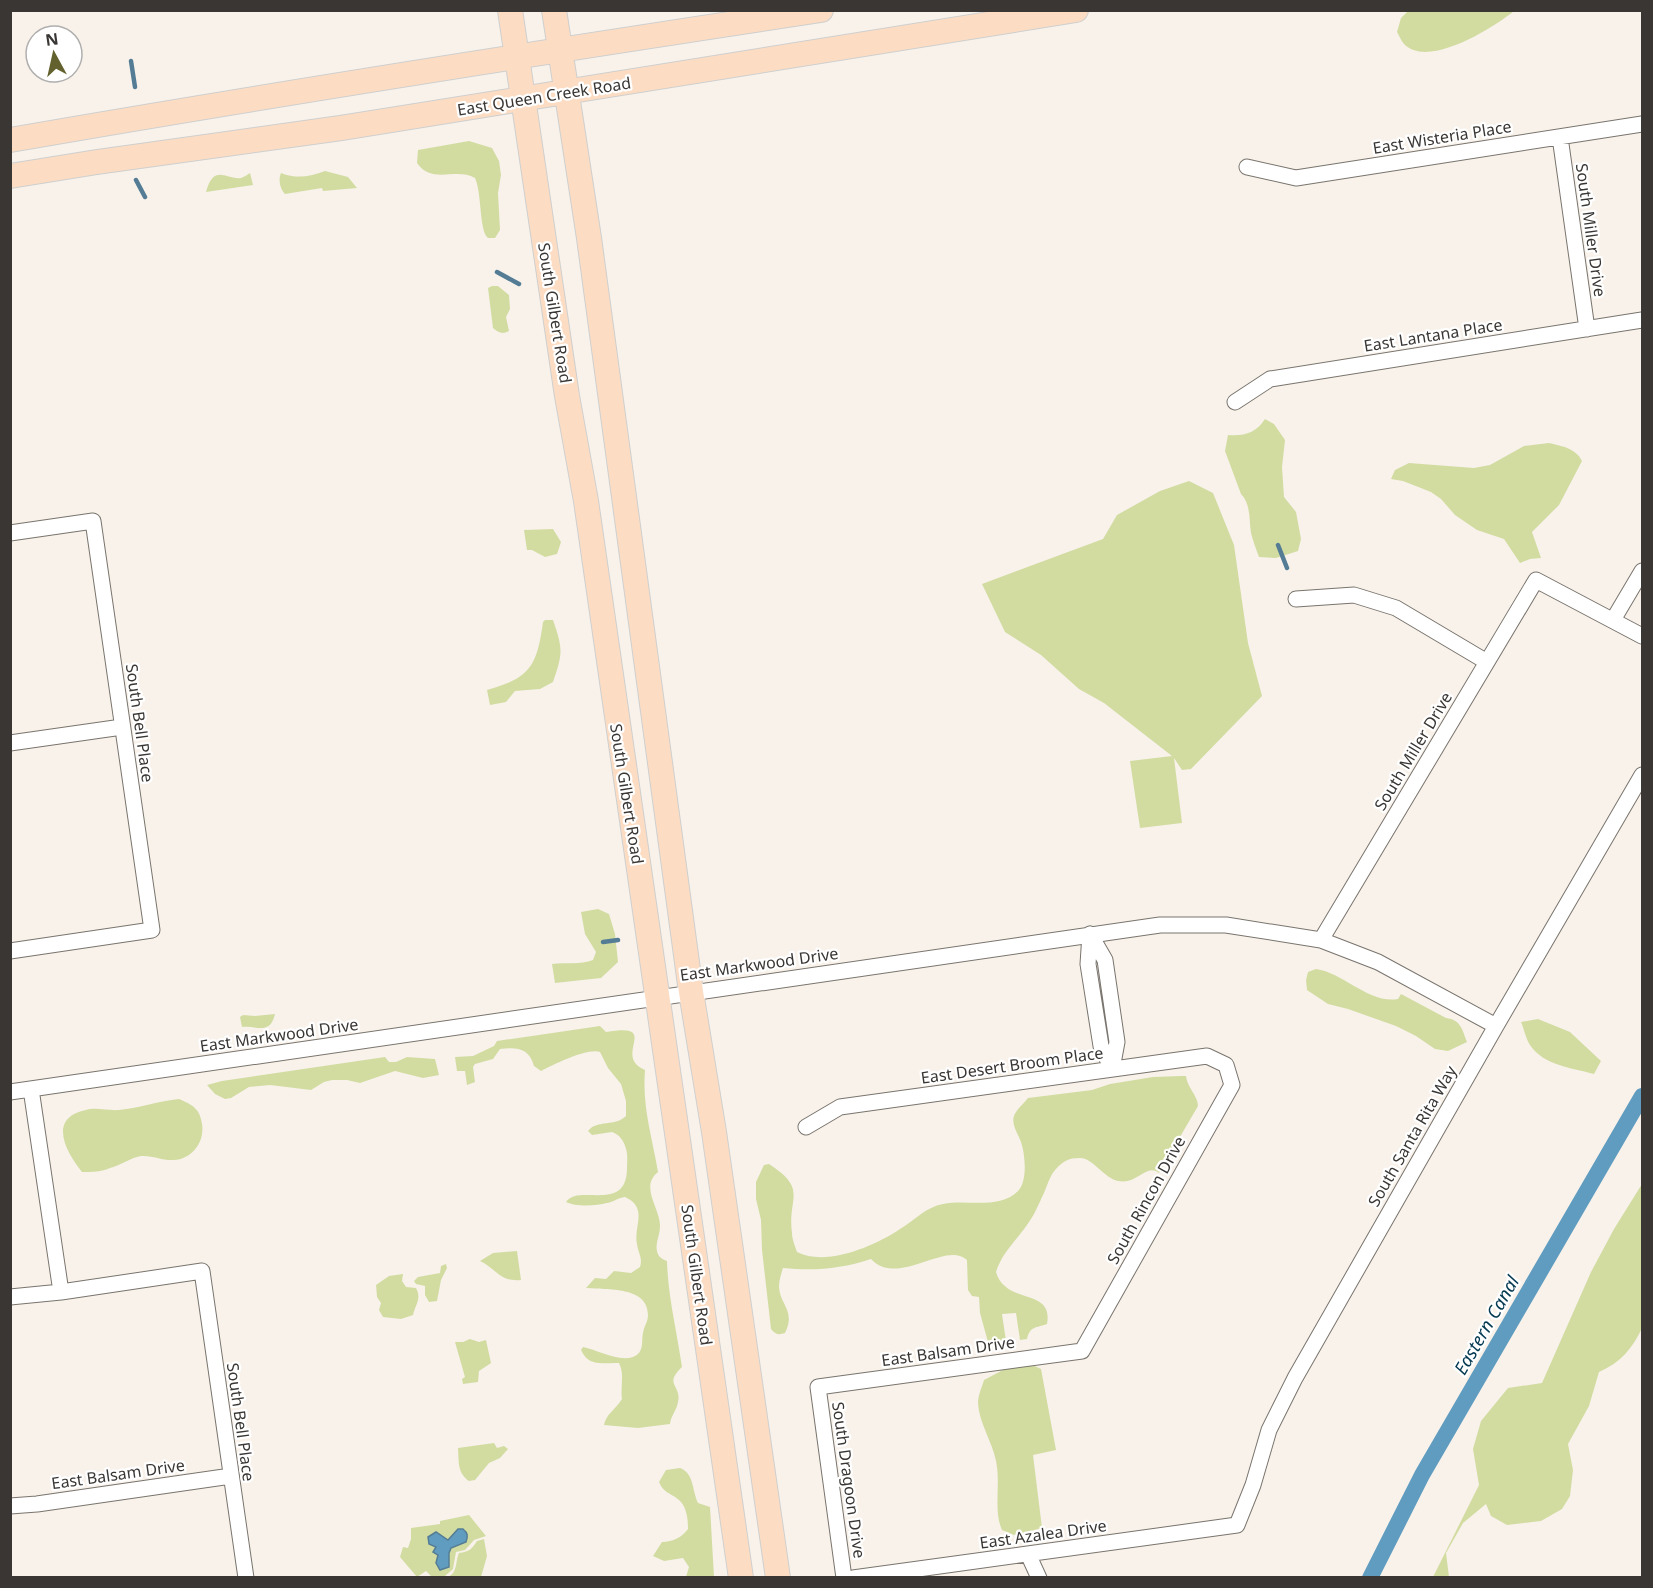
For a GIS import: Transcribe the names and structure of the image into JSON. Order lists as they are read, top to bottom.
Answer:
{
  "streets": {
    "main road": ["East Queen Creek Road", "South Gilbert Road"],
    "street": [
      "East Wisteria Place",
      "South Miller Drive",
      "East Lantana Place",
      "South Bell Place",
      "East Markwood Drive",
      "East Desert Broom Place",
      "South Santa Rita Way",
      "South Rincon Drive",
      "East Balsam Drive",
      "South Dragoon Drive",
      "East Azalea Drive"
    ]
  },
  "crossings": [
    ["East Queen Creek Road", "South Gilbert Road"],
    ["East Wisteria Place", "South Miller Drive"],
    ["South Miller Drive", "East Lantana Place"],
    ["South Miller Drive", "East Markwood Drive"],
    ["South Gilbert Road", "East Markwood Drive"],
    ["South Bell Place", "East Balsam Drive"],
    ["East Markwood Drive", "South Santa Rita Way"],
    ["East Desert Broom Place", "South Rincon Drive"],
    ["South Santa Rita Way", "East Azalea Drive"],
    ["South Rincon Drive", "East Balsam Drive"],
    ["East Balsam Drive", "South Dragoon Drive"]
  ],
  "water": ["Eastern Canal"],
  "north": "top"
}
